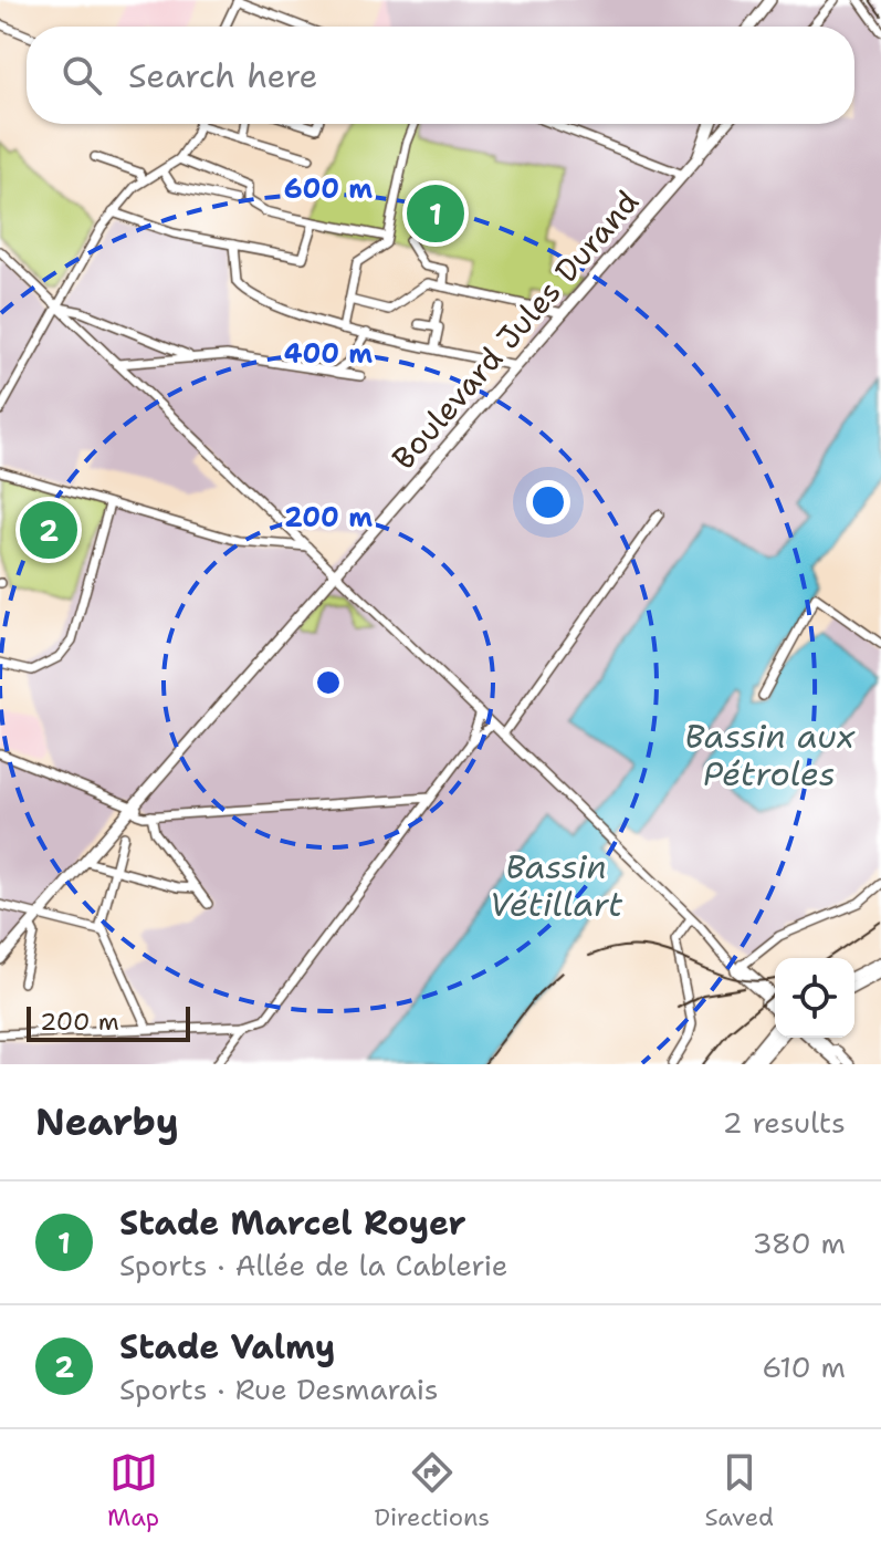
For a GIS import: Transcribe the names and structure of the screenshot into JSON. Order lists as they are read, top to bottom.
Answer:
{
  "streets": {
    "main road": ["Boulevard Jules Durand"]
  },
  "water": ["Bassin aux Pétroles", "Bassin Vétillart"],
  "scale_bar": "200 m",
  "page": {
    "search": "Search here",
    "pins": ["1", "2"],
    "scale": "200 m",
    "heading": ["Nearby", "2 results"],
    "list": [
      {
        "mark": "1",
        "name": "Stade Marcel Royer",
        "note": "Sports · Allée de la Cablerie",
        "value": "380 m"
      },
      {
        "mark": "2",
        "name": "Stade Valmy",
        "note": "Sports · Rue Desmarais",
        "value": "610 m"
      }
    ],
    "nav": ["Map", "Directions", "Saved"]
  },
  "rings": ["600 m", "400 m", "200 m"]
}
